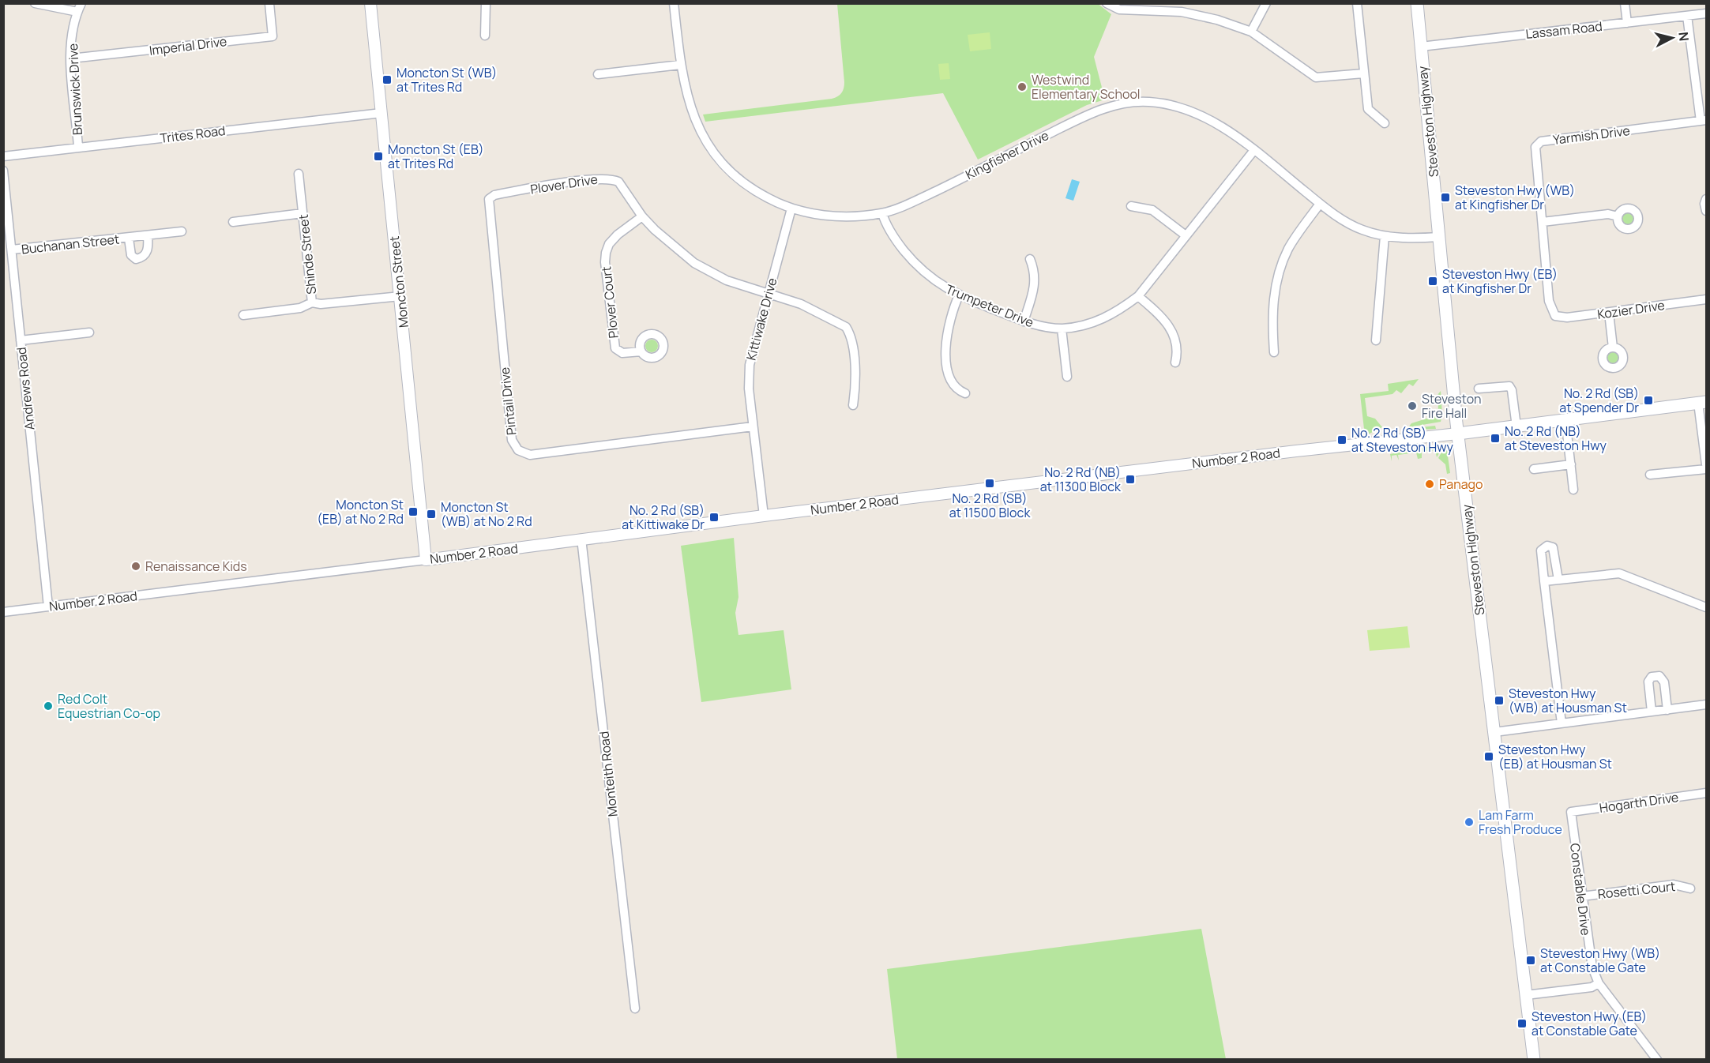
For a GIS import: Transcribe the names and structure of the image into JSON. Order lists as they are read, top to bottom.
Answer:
{
  "streets": {
    "main road": ["Steveston Highway", "Number 2 Road"],
    "street": [
      "Lassam Road",
      "Imperial Drive",
      "Brunswick Drive",
      "Trites Road",
      "Yarmish Drive",
      "Kingfisher Drive",
      "Plover Drive",
      "Buchanan Street",
      "Shinde Street",
      "Moncton Street",
      "Plover Court",
      "Trumpeter Drive",
      "Kozier Drive",
      "Kittiwake Drive",
      "Andrews Road",
      "Pintail Drive",
      "Monteith Road",
      "Hogarth Drive",
      "Constable Drive",
      "Rosetti Court"
    ]
  },
  "crossings": [
    ["Lassam Road", "Steveston Highway"],
    ["Imperial Drive", "Brunswick Drive"],
    ["Brunswick Drive", "Trites Road"],
    ["Steveston Highway", "Kingfisher Drive"],
    ["Steveston Highway", "Number 2 Road"],
    ["Trites Road", "Moncton Street"],
    ["Yarmish Drive", "Kozier Drive"],
    ["Kingfisher Drive", "Trumpeter Drive"],
    ["Kingfisher Drive", "Kittiwake Drive"],
    ["Plover Drive", "Plover Court"],
    ["Plover Drive", "Kittiwake Drive"],
    ["Plover Drive", "Pintail Drive"],
    ["Buchanan Street", "Andrews Road"],
    ["Shinde Street", "Moncton Street"],
    ["Moncton Street", "Number 2 Road"],
    ["Kittiwake Drive", "Pintail Drive"],
    ["Kittiwake Drive", "Number 2 Road"],
    ["Andrews Road", "Number 2 Road"],
    ["Number 2 Road", "Monteith Road"],
    ["Hogarth Drive", "Constable Drive"],
    ["Constable Drive", "Rosetti Court"]
  ],
  "places": {
    "transit": [
      "Moncton St (WB) at Trites Rd",
      "Moncton St (EB) at Trites Rd",
      "Steveston Hwy (WB) at Kingfisher Dr",
      "Steveston Hwy (EB) at Kingfisher Dr",
      "No. 2 Rd (SB) at Spender Dr",
      "No. 2 Rd (NB) at Steveston Hwy",
      "No. 2 Rd (SB) at Steveston Hwy",
      "No. 2 Rd (NB) at 11300 Block",
      "No. 2 Rd (SB) at 11500 Block",
      "Moncton St (EB) at No 2 Rd",
      "Moncton St (WB) at No 2 Rd",
      "No. 2 Rd (SB) at Kittiwake Dr",
      "Steveston Hwy (WB) at Housman St",
      "Steveston Hwy (EB) at Housman St",
      "Steveston Hwy (WB) at Constable Gate",
      "Steveston Hwy (EB) at Constable Gate"
    ],
    "other": [
      "Westwind Elementary School",
      "Steveston Fire Hall",
      "Panago",
      "Renaissance Kids",
      "Red Colt Equestrian Co-op",
      "Lam Farm Fresh Produce"
    ]
  },
  "north": "right"
}
